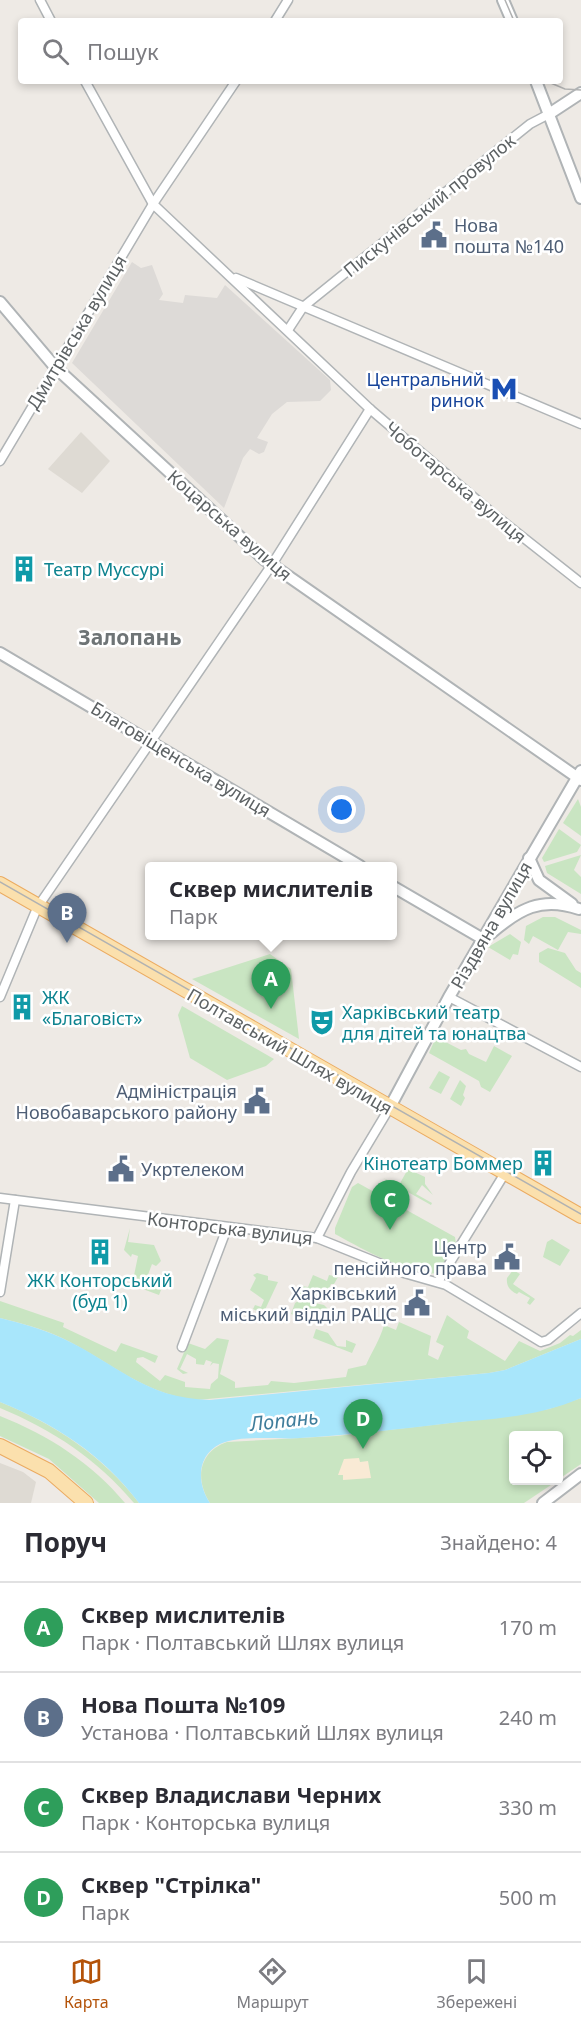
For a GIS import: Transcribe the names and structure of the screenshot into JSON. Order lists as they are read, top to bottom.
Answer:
{
  "streets": {
    "main road": ["Полтавський Шлях вулиця"],
    "street": [
      "Пискунівський провулок",
      "Дмитрівська вулиця",
      "Чоботарська вулиця",
      "Коцарська вулиця",
      "Благовіщенська вулиця",
      "Різдвяна вулиця",
      "Конторська вулиця"
    ]
  },
  "crossings": [
    ["Пискунівський провулок", "Чоботарська вулиця"],
    ["Дмитрівська вулиця", "Чоботарська вулиця"],
    ["Дмитрівська вулиця", "Коцарська вулиця"],
    ["Коцарська вулиця", "Різдвяна вулиця"],
    ["Різдвяна вулиця", "Полтавський Шлях вулиця"],
    ["Різдвяна вулиця", "Конторська вулиця"]
  ],
  "districts": ["Залопань"],
  "water": ["Лопань"],
  "places": {
    "public building": [
      "Нова пошта №140",
      "Адміністрація Новобаварського району",
      "Укртелеком",
      "Центр пенсійного права",
      "Харківський міський відділ РАЦС"
    ],
    "metro station": ["Центральний ринок"],
    "building": [
      "Театр Муссурі",
      "ЖК «Благовіст»",
      "Кінотеатр Боммер",
      "ЖК Конторський (буд 1)"
    ],
    "theatre": ["Харківський театр для дітей та юнацтва"]
  },
  "page": {
    "search": "Пошук",
    "popup": ["Сквер мислителів", "Парк"],
    "pins": [
      "B",
      "A",
      "C",
      "D"
    ],
    "heading": ["Поруч", "Знайдено: 4"],
    "list": [
      {
        "mark": "A",
        "name": "Сквер мислителів",
        "note": "Парк · Полтавський Шлях вулиця",
        "value": "170 m"
      },
      {
        "mark": "B",
        "name": "Нова Пошта №109",
        "note": "Установа · Полтавський Шлях вулиця",
        "value": "240 m"
      },
      {
        "mark": "C",
        "name": "Сквер Владислави Черних",
        "note": "Парк · Конторська вулиця",
        "value": "330 m"
      },
      {
        "mark": "D",
        "name": "Сквер \"Стрілка\"",
        "note": "Парк",
        "value": "500 m"
      }
    ],
    "nav": ["Карта", "Маршрут", "Збережені"]
  }
}
